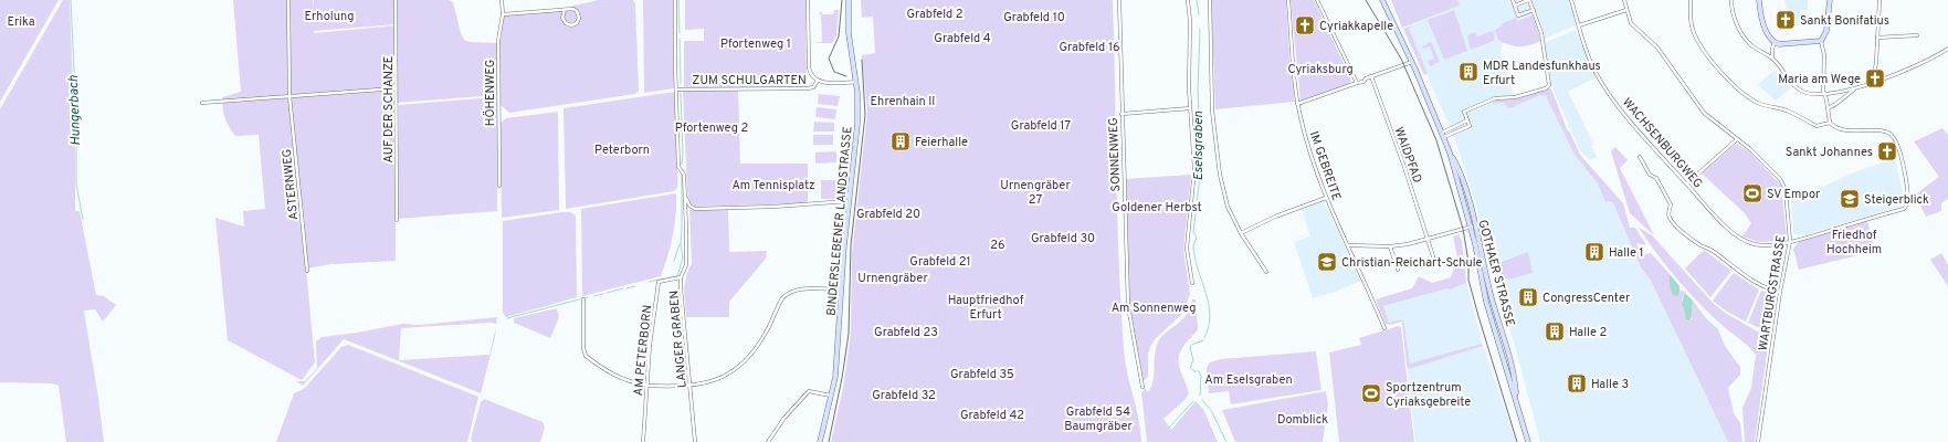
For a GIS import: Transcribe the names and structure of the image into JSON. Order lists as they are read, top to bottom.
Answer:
{
  "streets": {
    "main road": ["BINDERSLEBENER LANDSTRASSE", "GOTHAER STRASSE"],
    "street": [
      "ZUM SCHULGARTEN",
      "HÖHENWEG",
      "AUF DER SCHANZE",
      "WACHSENBURGWEG",
      "SONNENWEG",
      "WAIDPFAD",
      "IM GEBREITE",
      "ASTERNWEG",
      "WARTBURGSTRASSE",
      "LANGER GRABEN",
      "AM PETERBORN"
    ]
  },
  "crossings": [
    ["ZUM SCHULGARTEN", "BINDERSLEBENER LANDSTRASSE"],
    ["ZUM SCHULGARTEN", "LANGER GRABEN"],
    ["WACHSENBURGWEG", "WARTBURGSTRASSE"],
    ["LANGER GRABEN", "AM PETERBORN"]
  ],
  "water": ["Hungerbach", "Eselsgraben"],
  "parks": [
    "Grabfeld 2",
    "Erholung",
    "Grabfeld 10",
    "Erika",
    "Grabfeld 4",
    "Pfortenweg 1",
    "Grabfeld 16",
    "Cyriaksburg",
    "Ehrenhain II",
    "Grabfeld 17",
    "Pfortenweg 2",
    "Peterborn",
    "Am Tennisplatz",
    "Urnengräber 27",
    "Goldener Herbst",
    "Grabfeld 20",
    "Friedhof Hochheim",
    "Grabfeld 30",
    "26",
    "Grabfeld 21",
    "Urnengräber",
    "Hauptfriedhof Erfurt",
    "Am Sonnenweg",
    "Grabfeld 23",
    "Grabfeld 35",
    "Am Eselsgraben",
    "Grabfeld 32",
    "Grabfeld 54 Baumgräber",
    "Grabfeld 42",
    "Domblick"
  ],
  "places": {
    "church": [
      "Sankt Bonifatius",
      "Cyriakkapelle",
      "Maria am Wege",
      "Sankt Johannes"
    ],
    "building": [
      "MDR Landesfunkhaus Erfurt",
      "Feierhalle",
      "Halle 1",
      "CongressCenter",
      "Halle 2",
      "Halle 3"
    ],
    "sports": ["SV Empor", "Sportzentrum Cyriaksgebreite"],
    "school or university": ["Steigerblick", "Christian-Reichart-Schule"]
  }
}
